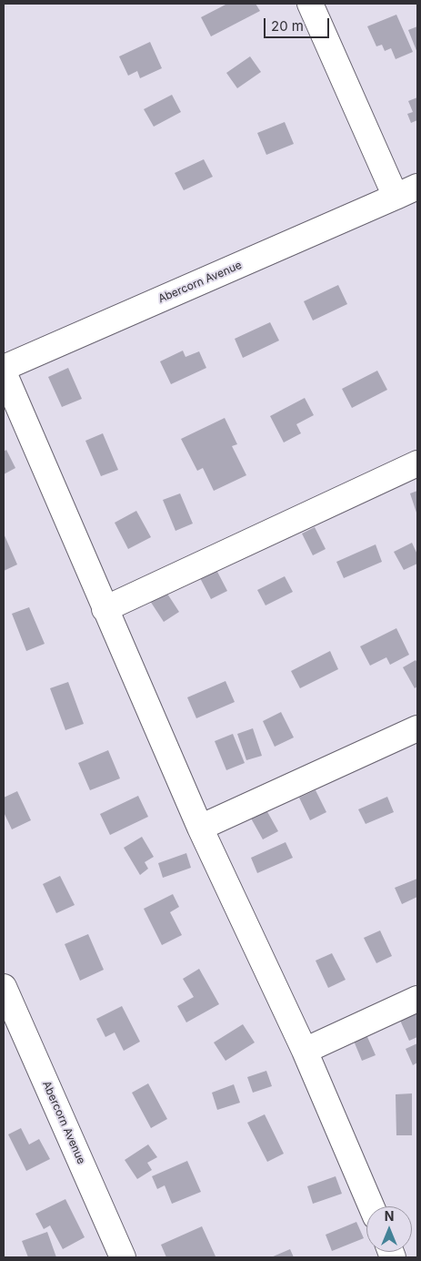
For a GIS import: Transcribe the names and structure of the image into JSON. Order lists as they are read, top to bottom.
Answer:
{
  "streets": {
    "street": ["Abercorn Avenue"]
  },
  "scale_bar": "20 m",
  "north": "top"
}
